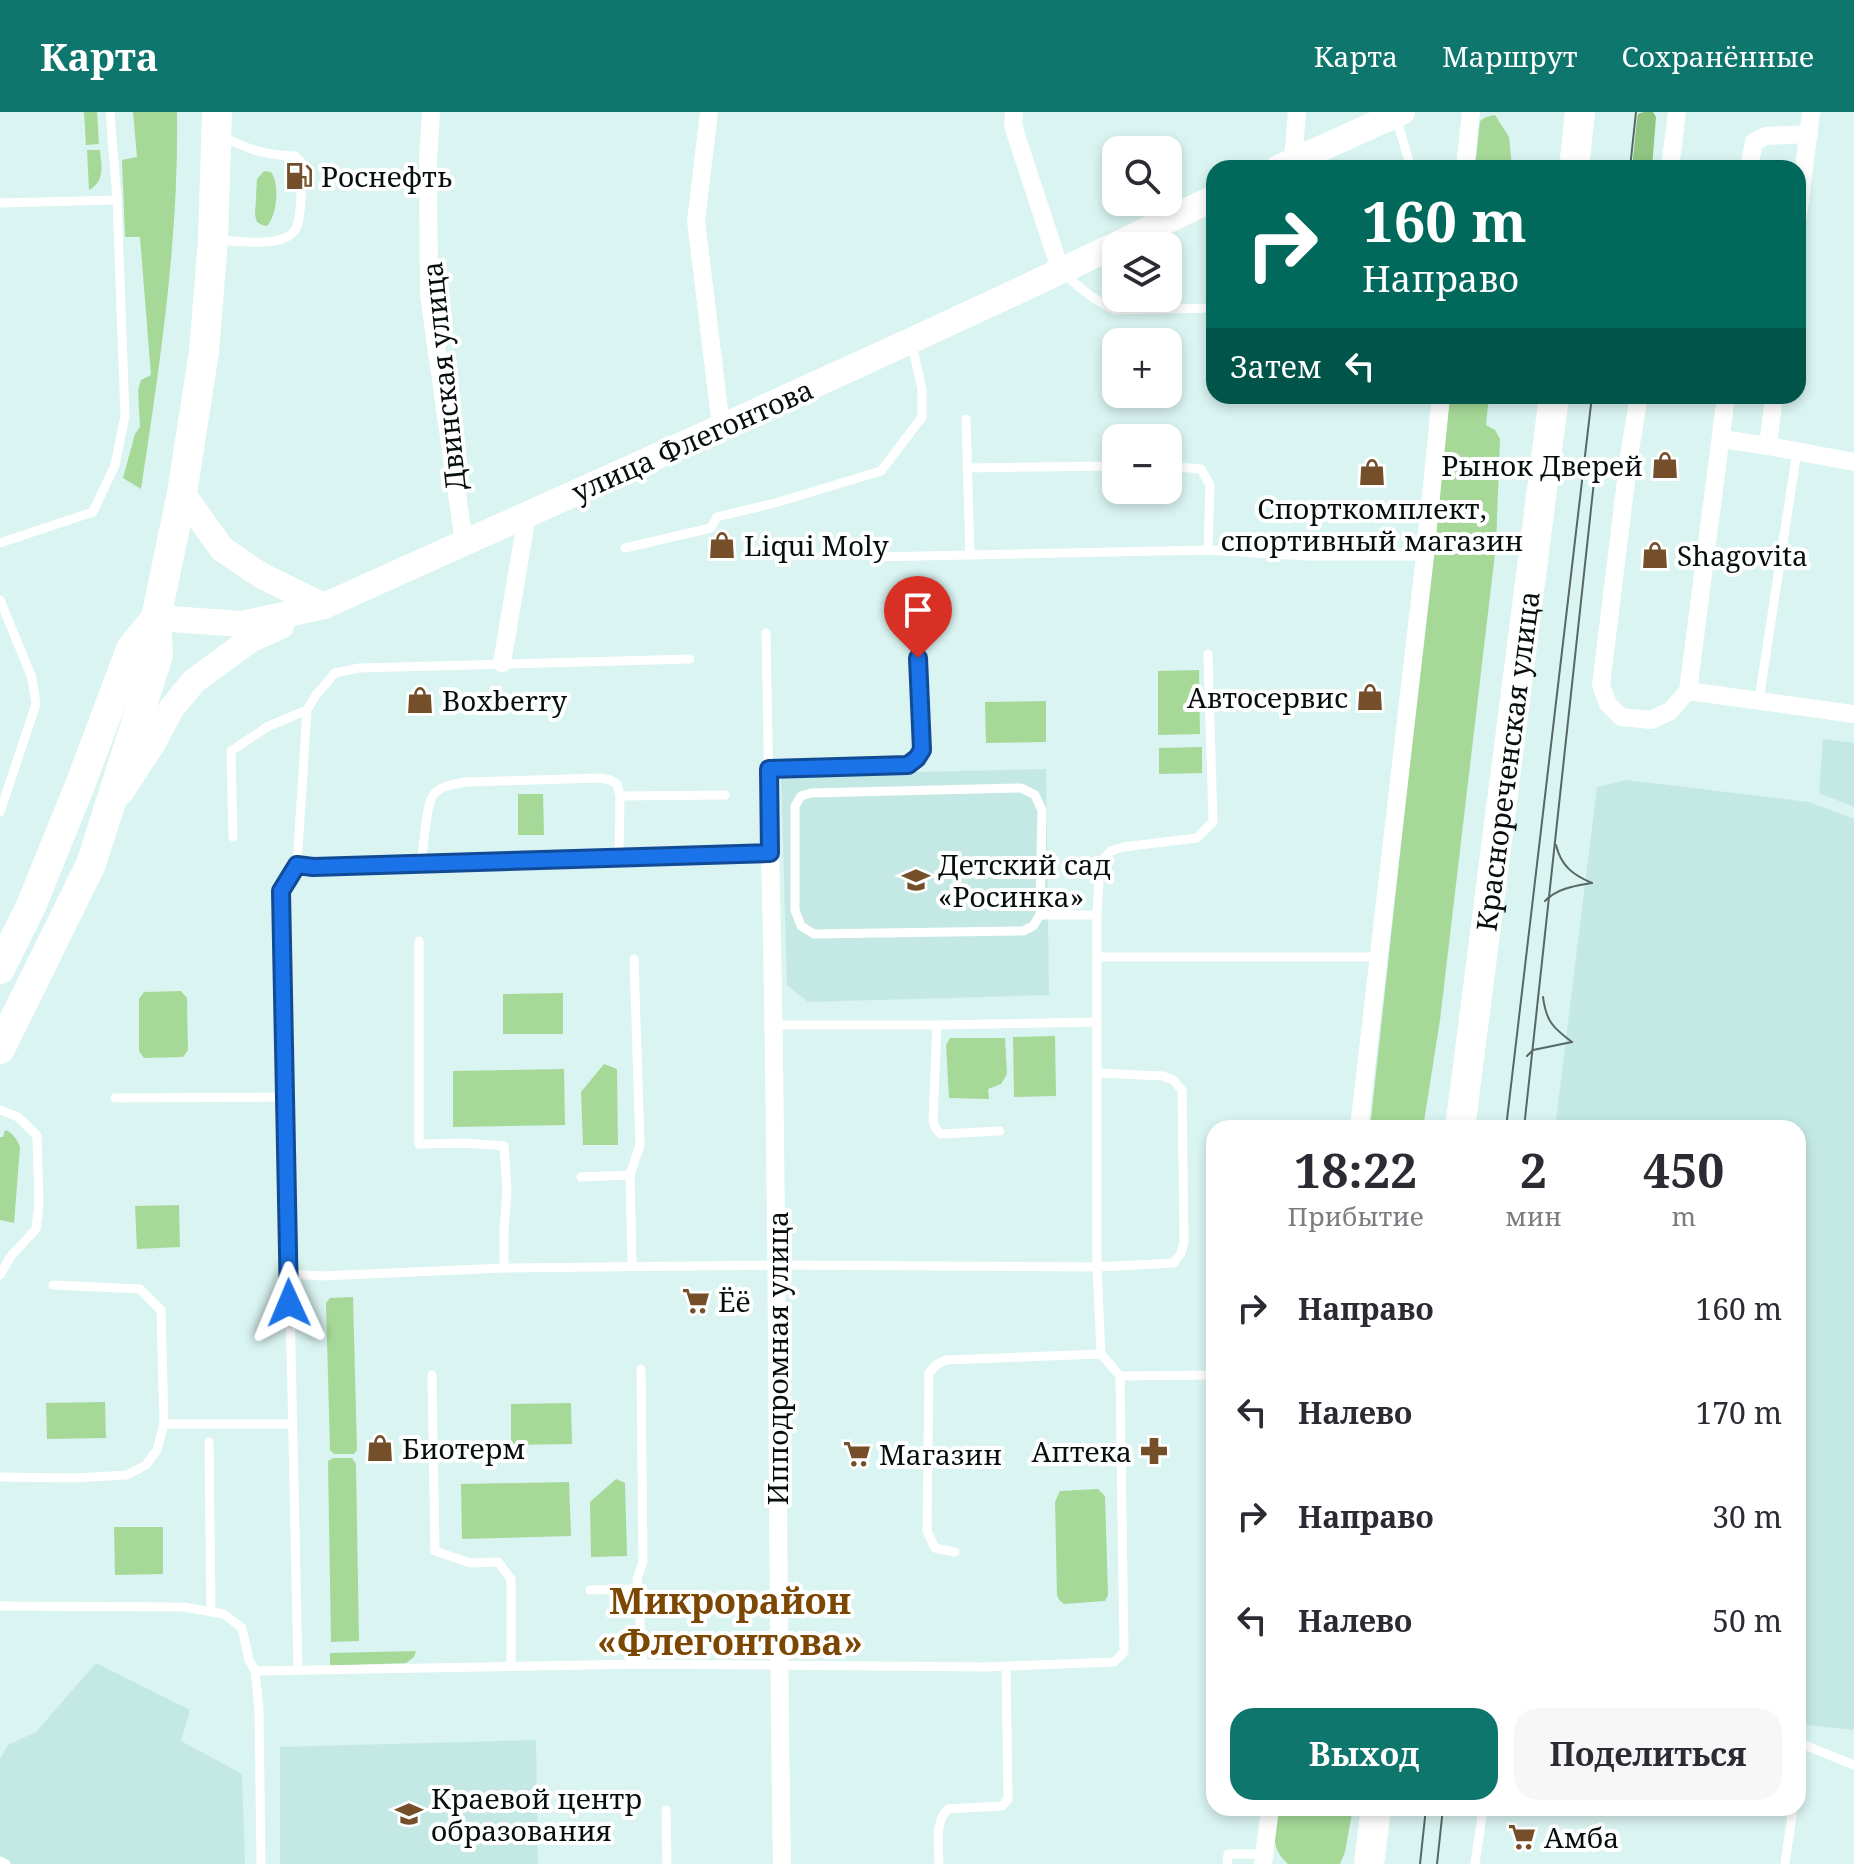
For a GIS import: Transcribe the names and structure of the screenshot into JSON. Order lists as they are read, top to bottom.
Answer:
{
  "streets": {
    "main road": ["Краснореченская улица"],
    "street": ["Двинская улица", "улица Флегонтова", "Ипподромная улица"]
  },
  "crossings": [
    ["Двинская улица", "улица Флегонтова"]
  ],
  "districts": ["Микрорайон «Флегонтова»"],
  "places": {
    "fuel station": ["Роснефть"],
    "shop": [
      "Рынок Дверей",
      "Спорткомплект, спортивный магазин",
      "Liqui Moly",
      "Shagovita",
      "Автосервис",
      "Boxberry",
      "Биотерм"
    ],
    "school or university": ["Детский сад «Росинка»", "Краевой центр образования"],
    "supermarket": ["Ёё", "Магазин", "Амба"],
    "pharmacy": ["Аптека"]
  },
  "page": {
    "header": "Карта",
    "nav": ["Карта", "Маршрут", "Сохранённые"],
    "map_buttons": ["+", "−"],
    "turn": ["160 m", "Направо"],
    "then": "Затем",
    "eta": [
      "18:22",
      "Прибытие",
      "2",
      "мин",
      "450",
      "m"
    ],
    "list": [
      {
        "name": "Направо",
        "value": "160 m"
      },
      {
        "name": "Налево",
        "value": "170 m"
      },
      {
        "name": "Направо",
        "value": "30 m"
      },
      {
        "name": "Налево",
        "value": "50 m"
      }
    ],
    "buttons": ["Выход", "Поделиться"]
  }
}
